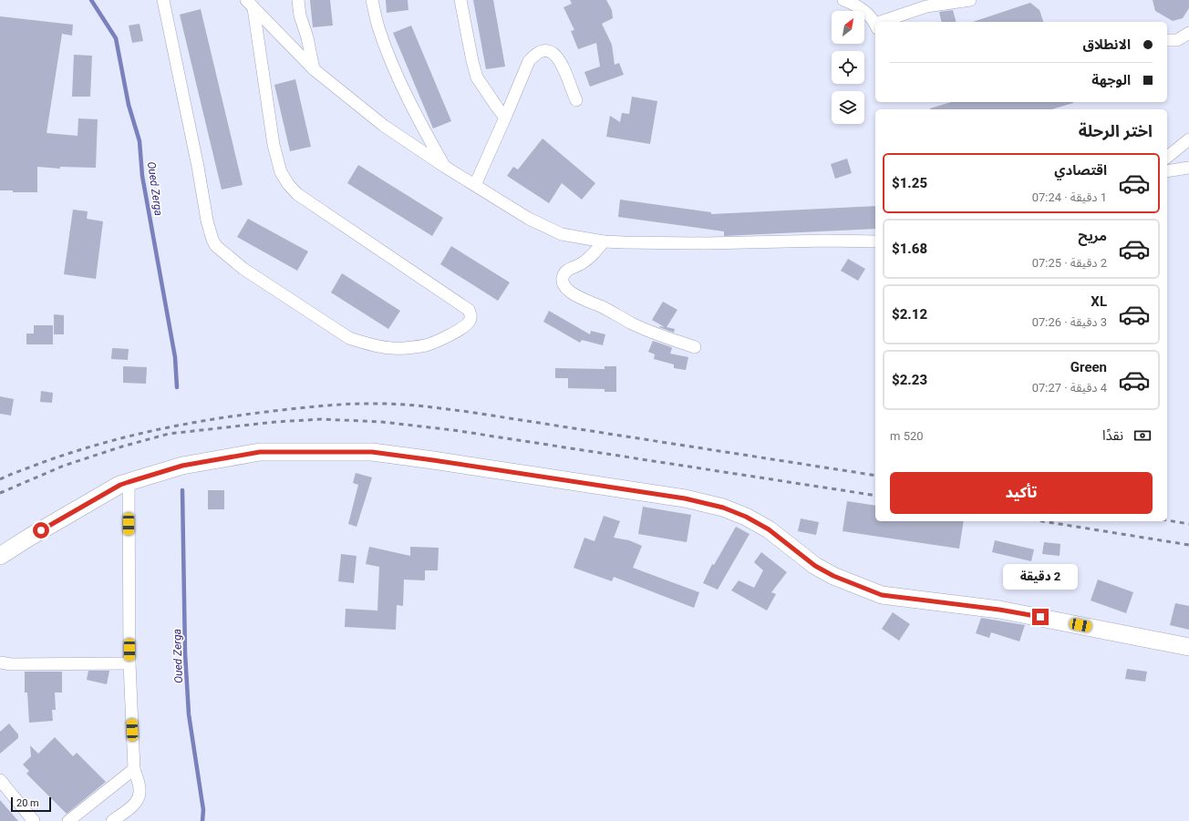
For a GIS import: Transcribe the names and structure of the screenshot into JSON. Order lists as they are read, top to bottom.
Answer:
{
  "water": ["Oued Zerga"],
  "scale_bar": "20 m",
  "north": "top right",
  "page": {
    "banner": ["الانطلاق", "الوجهة"],
    "heading": "اختر الرحلة",
    "list": [
      {
        "name": "اقتصادي",
        "note": "1 دقيقة · 07:24",
        "value": "$1.25"
      },
      {
        "name": "مريح",
        "note": "2 دقيقة · 07:25",
        "value": "$1.68"
      },
      {
        "name": "XL",
        "note": "3 دقيقة · 07:26",
        "value": "$2.12"
      },
      {
        "name": "Green",
        "note": "4 دقيقة · 07:27",
        "value": "$2.23"
      }
    ],
    "pay": ["نقدًا", "520 m"],
    "buttons": "تأكيد",
    "bubble": "2 دقيقة",
    "scale": "20 m"
  }
}
